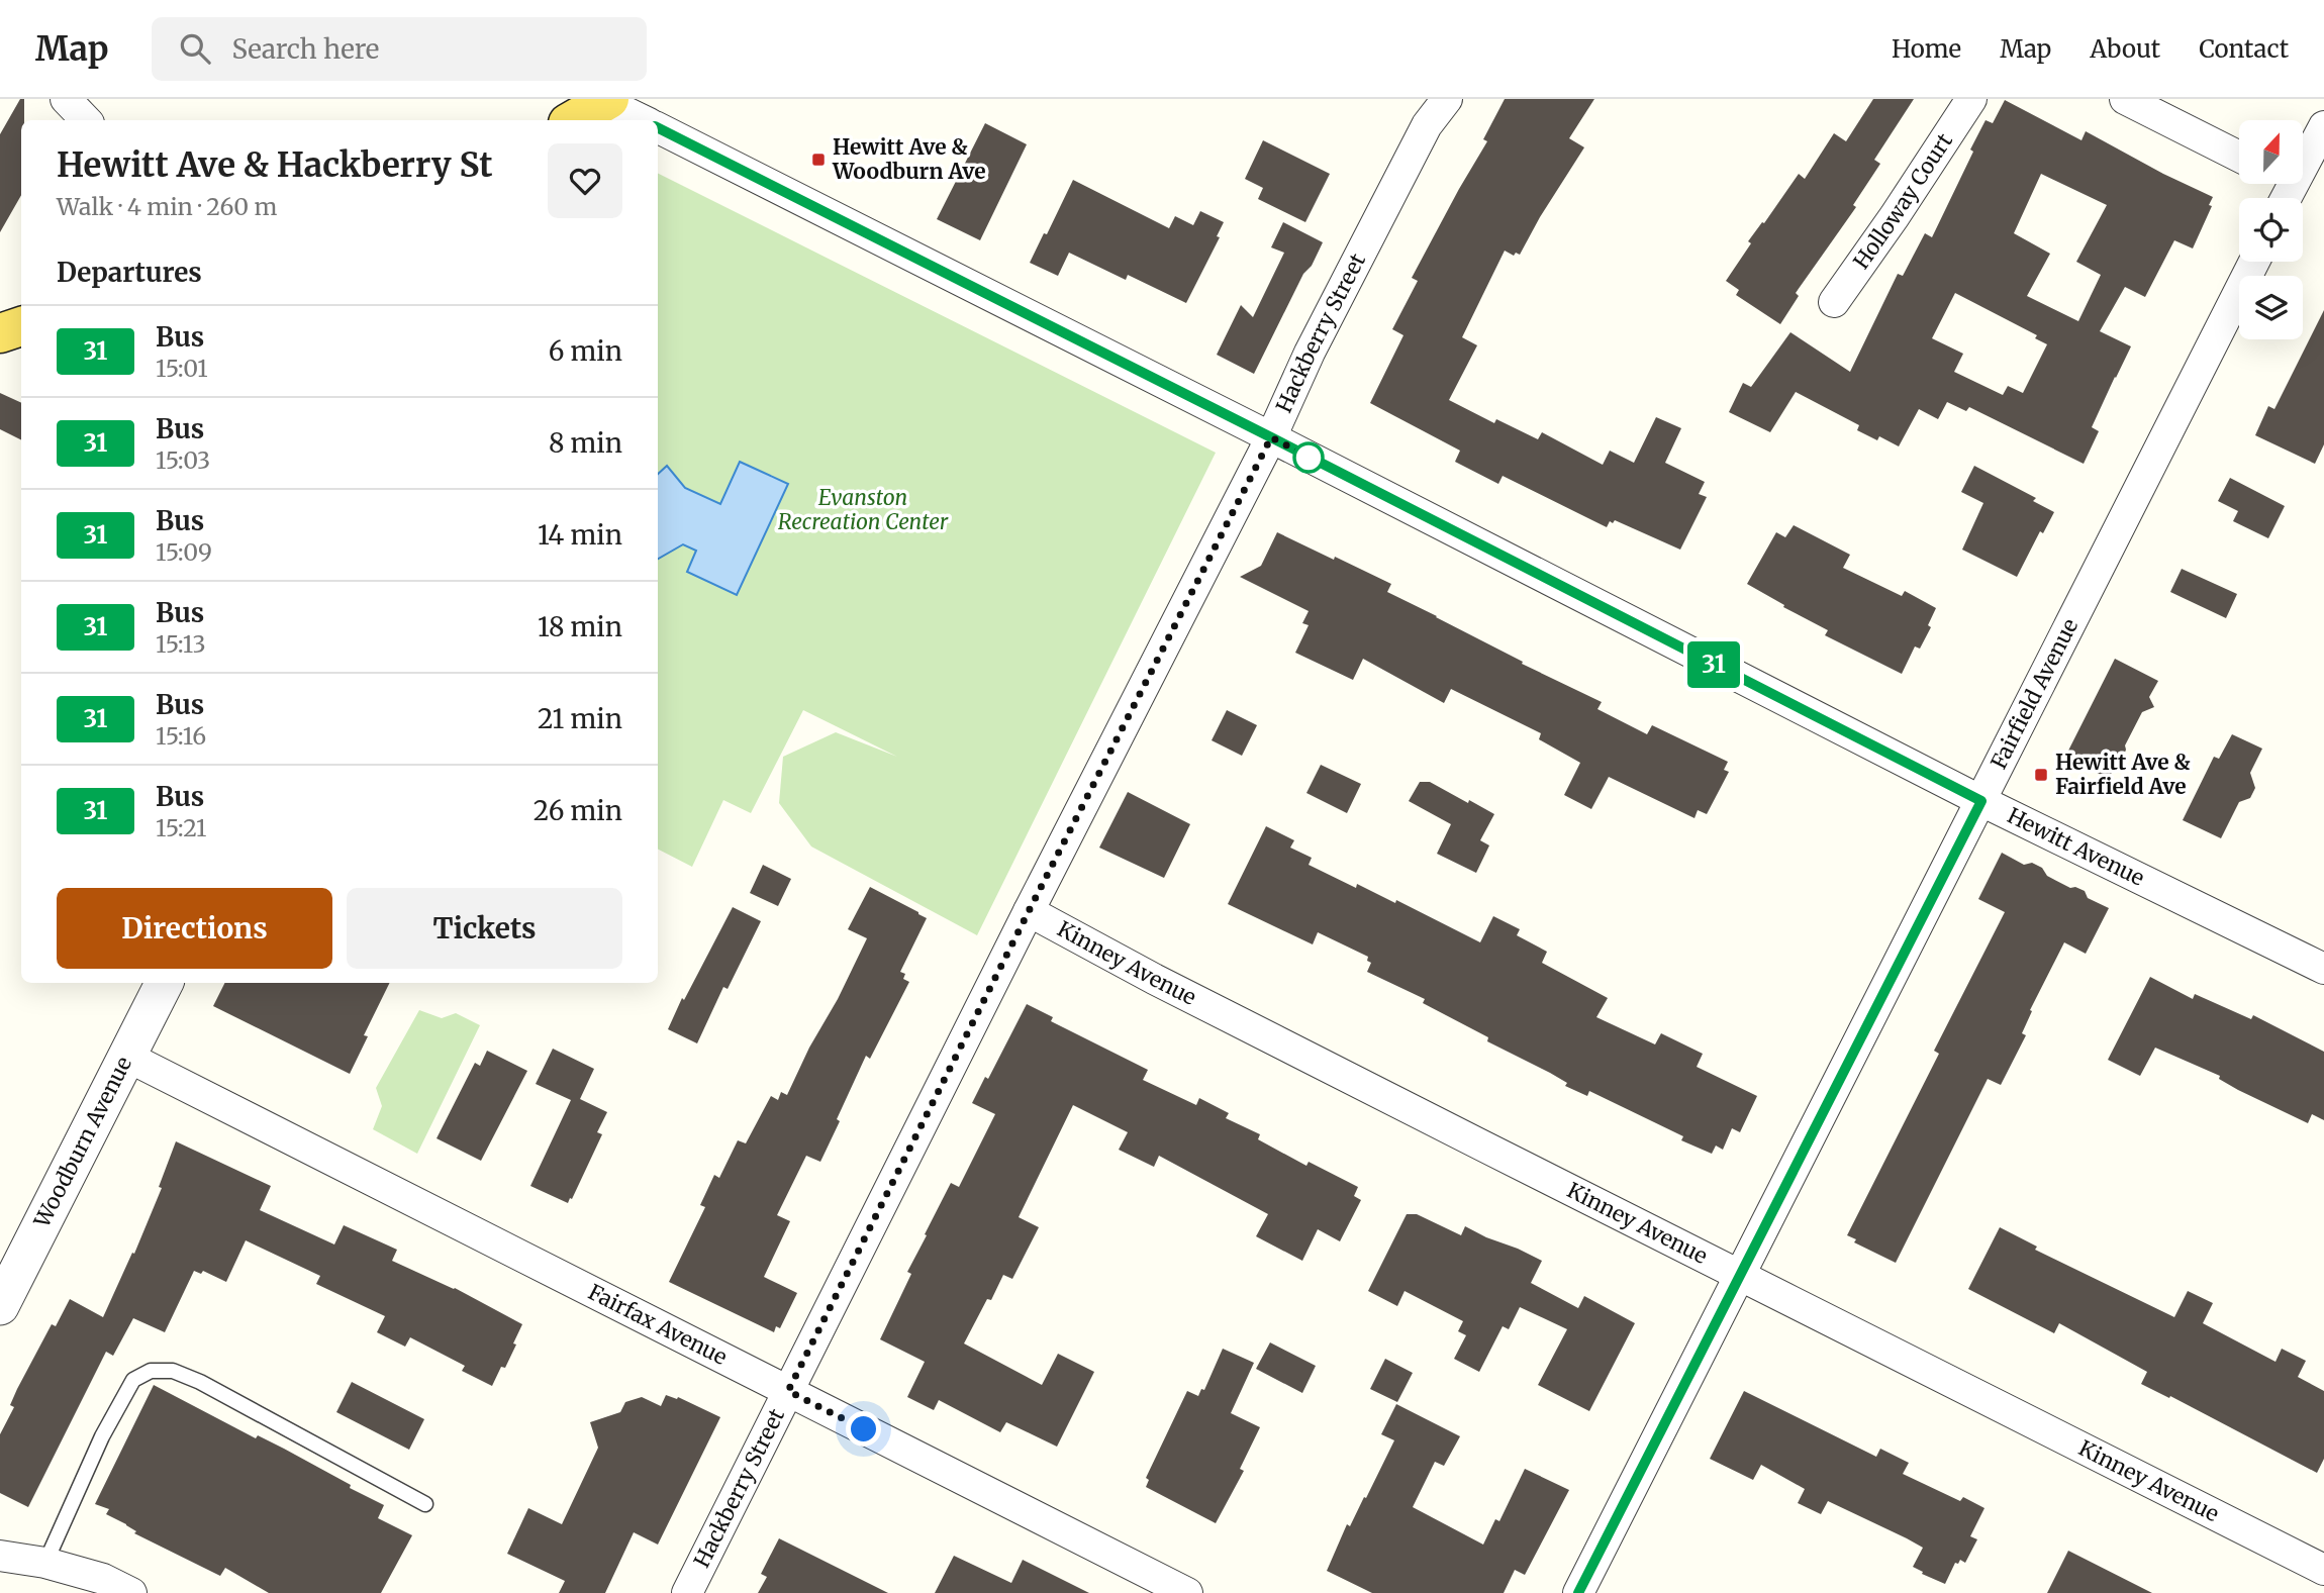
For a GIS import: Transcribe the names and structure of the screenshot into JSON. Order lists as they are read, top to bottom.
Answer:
{
  "streets": {
    "street": [
      "Holloway Court",
      "Hackberry Street",
      "Fairfield Avenue",
      "Hewitt Avenue",
      "Kinney Avenue",
      "Woodburn Avenue",
      "Fairfax Avenue"
    ]
  },
  "crossings": [
    ["Hackberry Street", "Hewitt Avenue"],
    ["Hackberry Street", "Kinney Avenue"],
    ["Hackberry Street", "Fairfax Avenue"],
    ["Fairfield Avenue", "Hewitt Avenue"],
    ["Fairfield Avenue", "Kinney Avenue"],
    ["Woodburn Avenue", "Fairfax Avenue"]
  ],
  "parks": ["Evanston Recreation Center"],
  "places": {
    "transit": ["Hewitt Ave & Woodburn Ave", "Hewitt Ave & Fairfield Ave"]
  },
  "lines": ["bus line 31"],
  "north": "top",
  "page": {
    "header": "Map",
    "search": "Search here",
    "nav": [
      "Home",
      "Map",
      "About",
      "Contact"
    ],
    "on_map": "31",
    "heading": [
      ["Hewitt Ave & Hackberry St", "Walk · 4 min · 260 m"],
      "Departures"
    ],
    "list": [
      {
        "mark": "31",
        "name": "Bus",
        "note": "15:01",
        "value": "6 min"
      },
      {
        "mark": "31",
        "name": "Bus",
        "note": "15:03",
        "value": "8 min"
      },
      {
        "mark": "31",
        "name": "Bus",
        "note": "15:09",
        "value": "14 min"
      },
      {
        "mark": "31",
        "name": "Bus",
        "note": "15:13",
        "value": "18 min"
      },
      {
        "mark": "31",
        "name": "Bus",
        "note": "15:16",
        "value": "21 min"
      },
      {
        "mark": "31",
        "name": "Bus",
        "note": "15:21",
        "value": "26 min"
      }
    ],
    "buttons": ["Directions", "Tickets"]
  }
}
